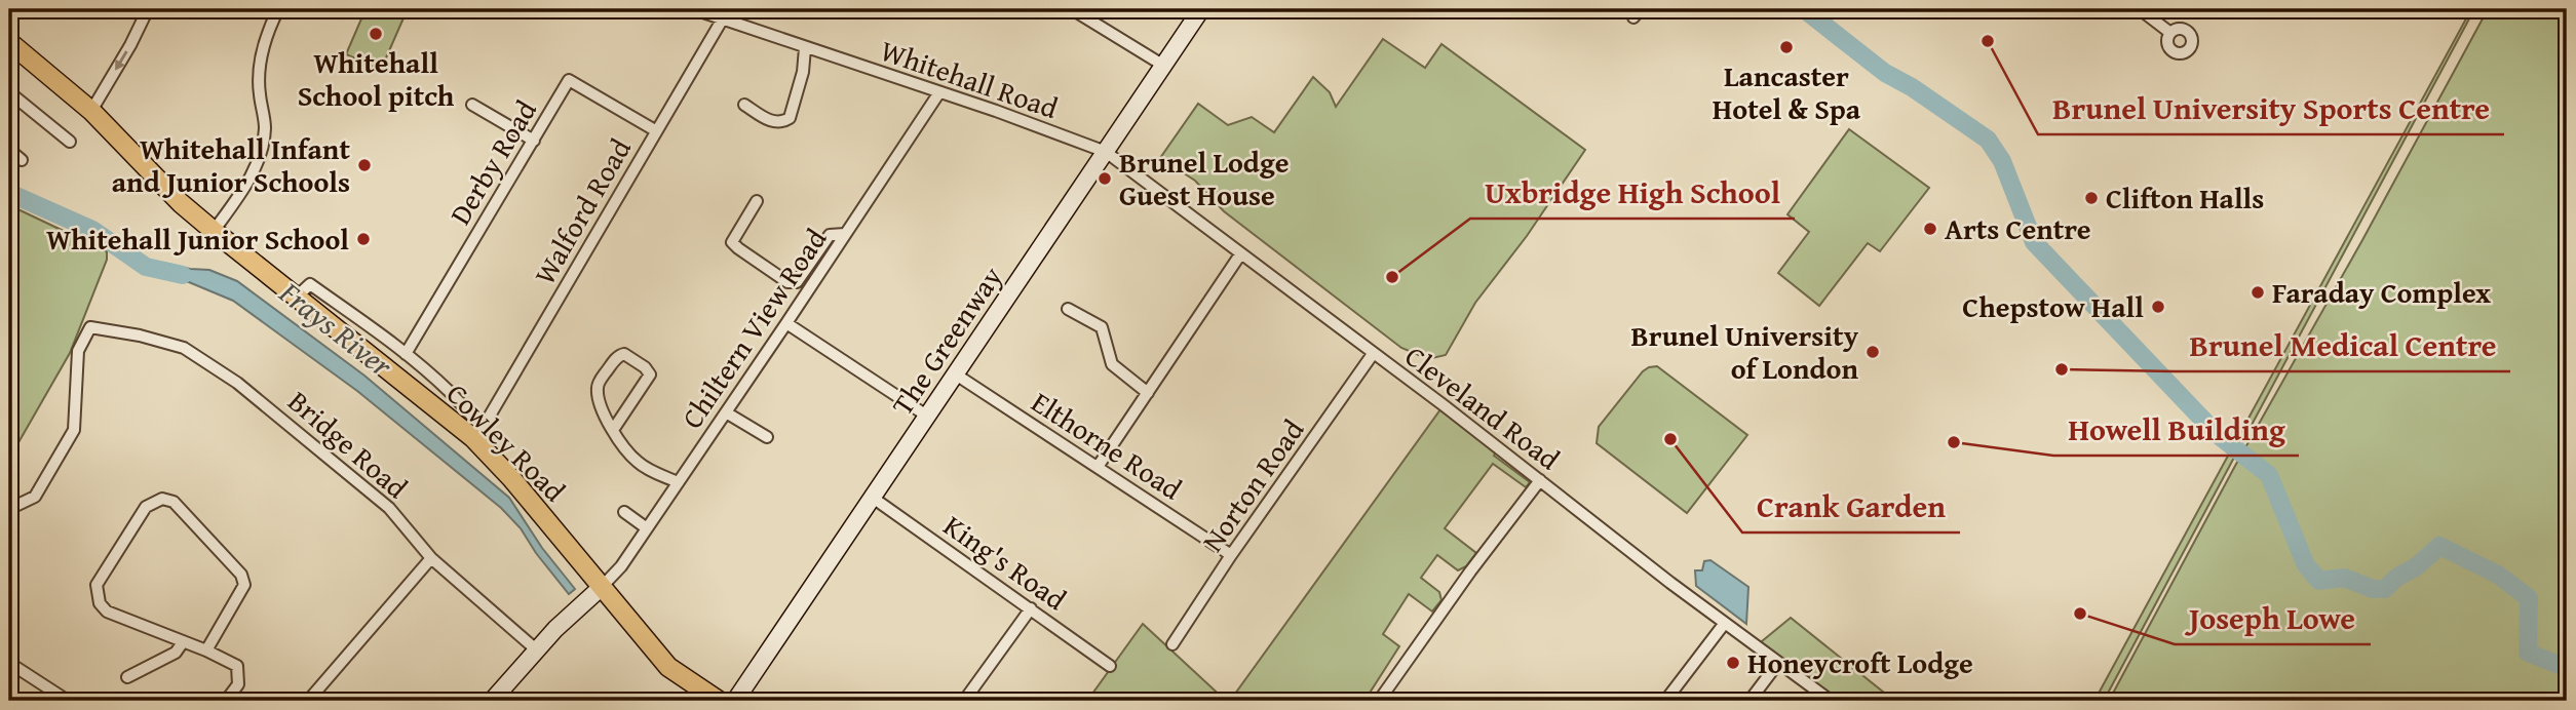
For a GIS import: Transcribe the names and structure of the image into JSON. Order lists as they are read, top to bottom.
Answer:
{
  "streets": {
    "main road": ["Cowley Road"],
    "street": [
      "Whitehall Road",
      "Derby Road",
      "Walford Road",
      "Chiltern View Road",
      "The Greenway",
      "Cleveland Road",
      "Bridge Road",
      "Elthorne Road",
      "Norton Road",
      "King's Road"
    ]
  },
  "crossings": [
    ["Whitehall Road", "Walford Road"],
    ["Whitehall Road", "Chiltern View Road"],
    ["Whitehall Road", "The Greenway"],
    ["Whitehall Road", "Cleveland Road"],
    ["Derby Road", "Walford Road"],
    ["Walford Road", "Cowley Road"],
    ["Chiltern View Road", "Cowley Road"],
    ["The Greenway", "Cleveland Road"],
    ["The Greenway", "Elthorne Road"],
    ["The Greenway", "King's Road"],
    ["Cleveland Road", "Norton Road"],
    ["Elthorne Road", "Norton Road"]
  ],
  "water": ["Frays River"],
  "places": [
    "Whitehall School pitch",
    "Brunel University Sports Centre",
    "Lancaster Hotel & Spa",
    "Whitehall Infant and Junior Schools",
    "Brunel Lodge Guest House",
    "Clifton Halls",
    "Arts Centre",
    "Whitehall Junior School",
    "Uxbridge High School",
    "Faraday Complex",
    "Chepstow Hall",
    "Brunel University of London",
    "Brunel Medical Centre",
    "Crank Garden",
    "Howell Building",
    "Joseph Lowe",
    "Honeycroft Lodge"
  ]
}
